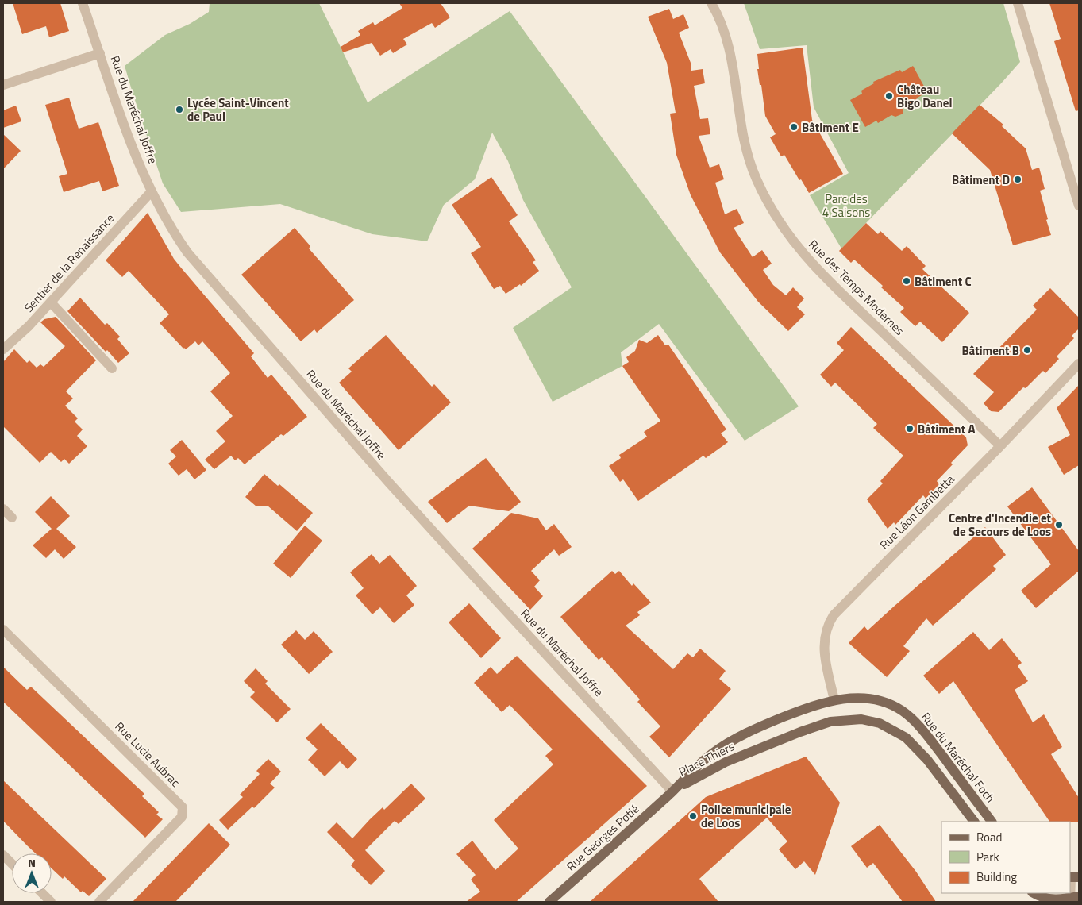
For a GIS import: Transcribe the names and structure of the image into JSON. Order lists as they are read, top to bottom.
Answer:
{
  "streets": {
    "main road": ["Rue du Maréchal Foch", "Place Thiers", "Rue Georges Potié"],
    "street": [
      "Rue du Maréchal Joffre",
      "Sentier de la Renaissance",
      "Rue des Temps Modernes",
      "Rue Léon Gambetta",
      "Rue Lucie Aubrac"
    ]
  },
  "crossings": [
    ["Rue du Maréchal Joffre", "Sentier de la Renaissance"],
    ["Rue du Maréchal Joffre", "Place Thiers"],
    ["Rue du Maréchal Joffre", "Rue Georges Potié"],
    ["Rue des Temps Modernes", "Rue Léon Gambetta"],
    ["Rue Léon Gambetta", "Place Thiers"],
    ["Rue du Maréchal Foch", "Place Thiers"],
    ["Place Thiers", "Rue Georges Potié"]
  ],
  "parks": ["Parc des 4 Saisons"],
  "places": [
    "Château Bigo Danel",
    "Lycée Saint-Vincent de Paul",
    "Bâtiment E",
    "Bâtiment D",
    "Bâtiment C",
    "Bâtiment B",
    "Bâtiment A",
    "Centre d'Incendie et de Secours de Loos",
    "Police municipale de Loos"
  ],
  "legend": ["Road", "Park", "Building"],
  "north": "top"
}
